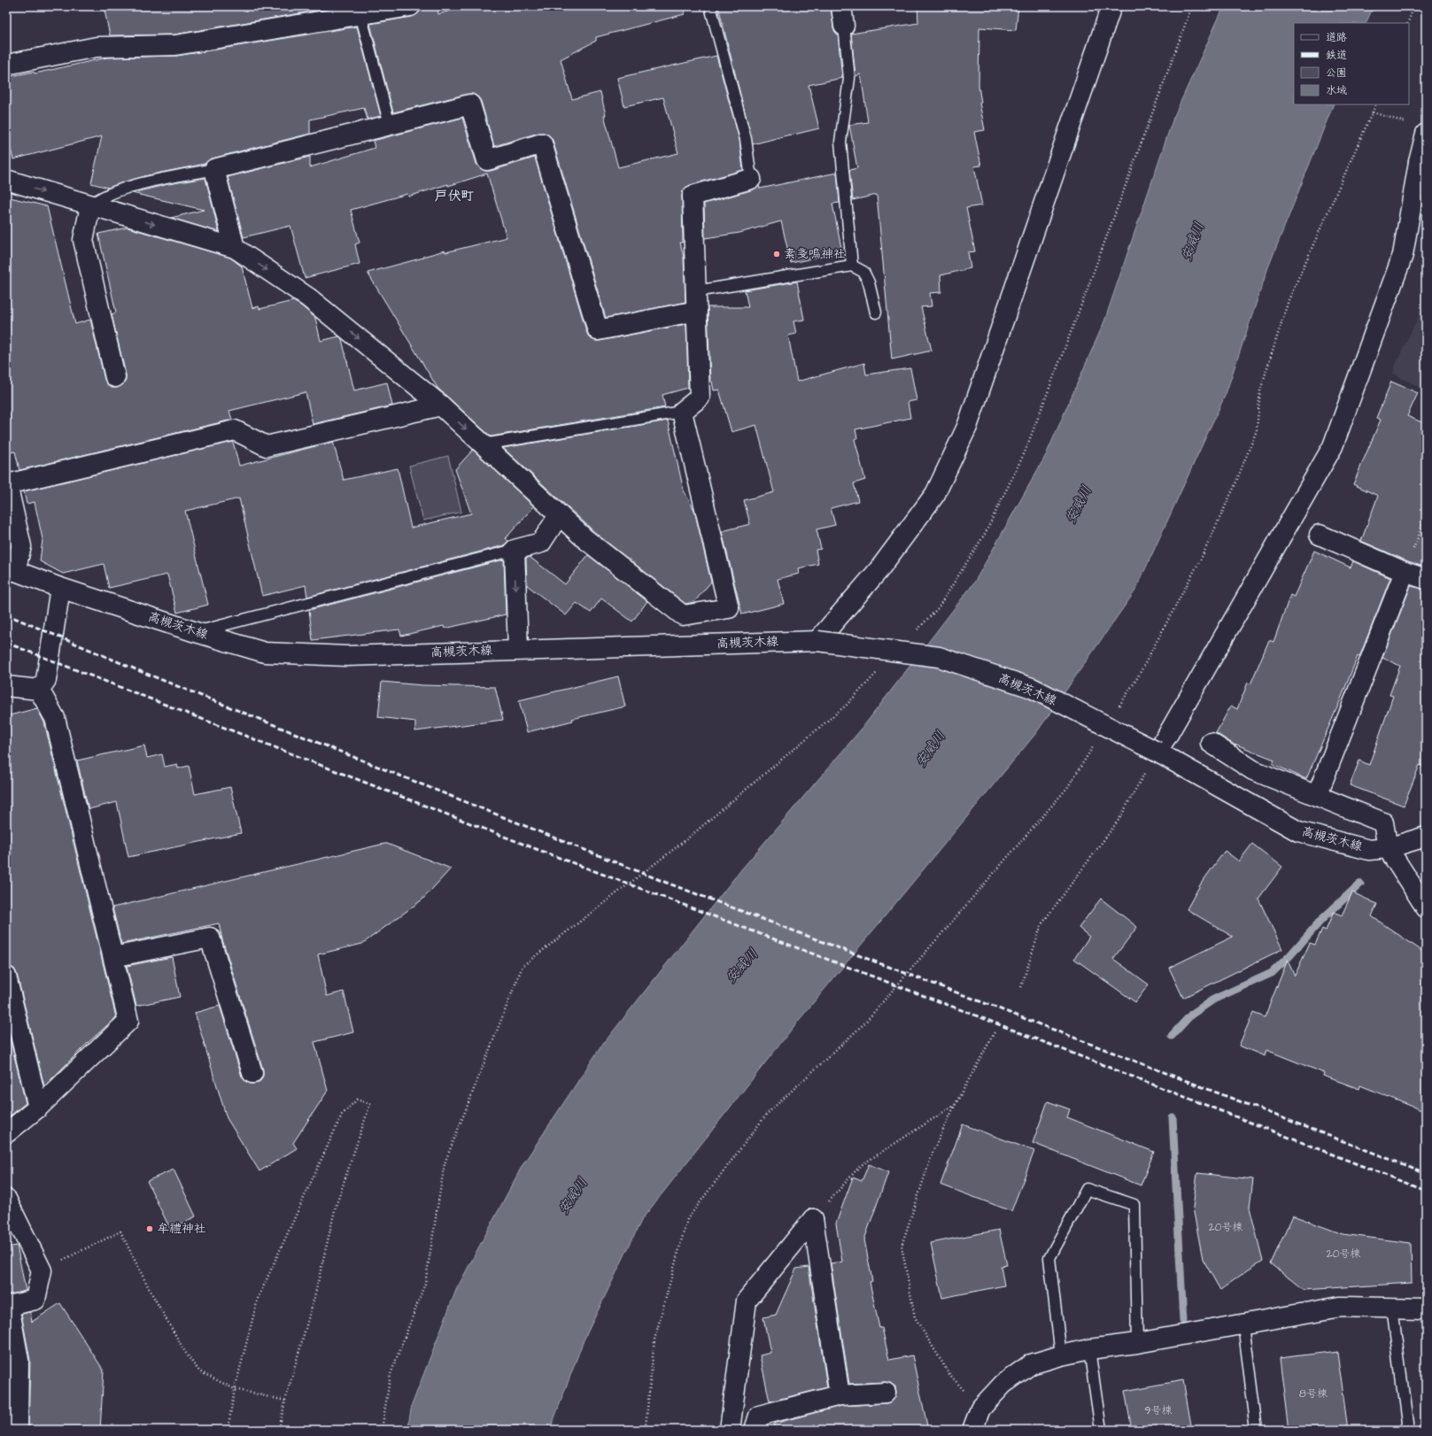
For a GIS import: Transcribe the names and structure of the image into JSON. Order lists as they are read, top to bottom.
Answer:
{
  "streets": {
    "street": ["高槻茨木線"]
  },
  "districts": ["戸伏町"],
  "water": ["安威川"],
  "places": ["素戔嗚神社", "牟禮神社"],
  "house_numbers": [
    "20号棟",
    "20号棟",
    "8号棟",
    "9号棟"
  ],
  "legend": [
    "道路",
    "鉄道",
    "公園",
    "水域"
  ]
}
